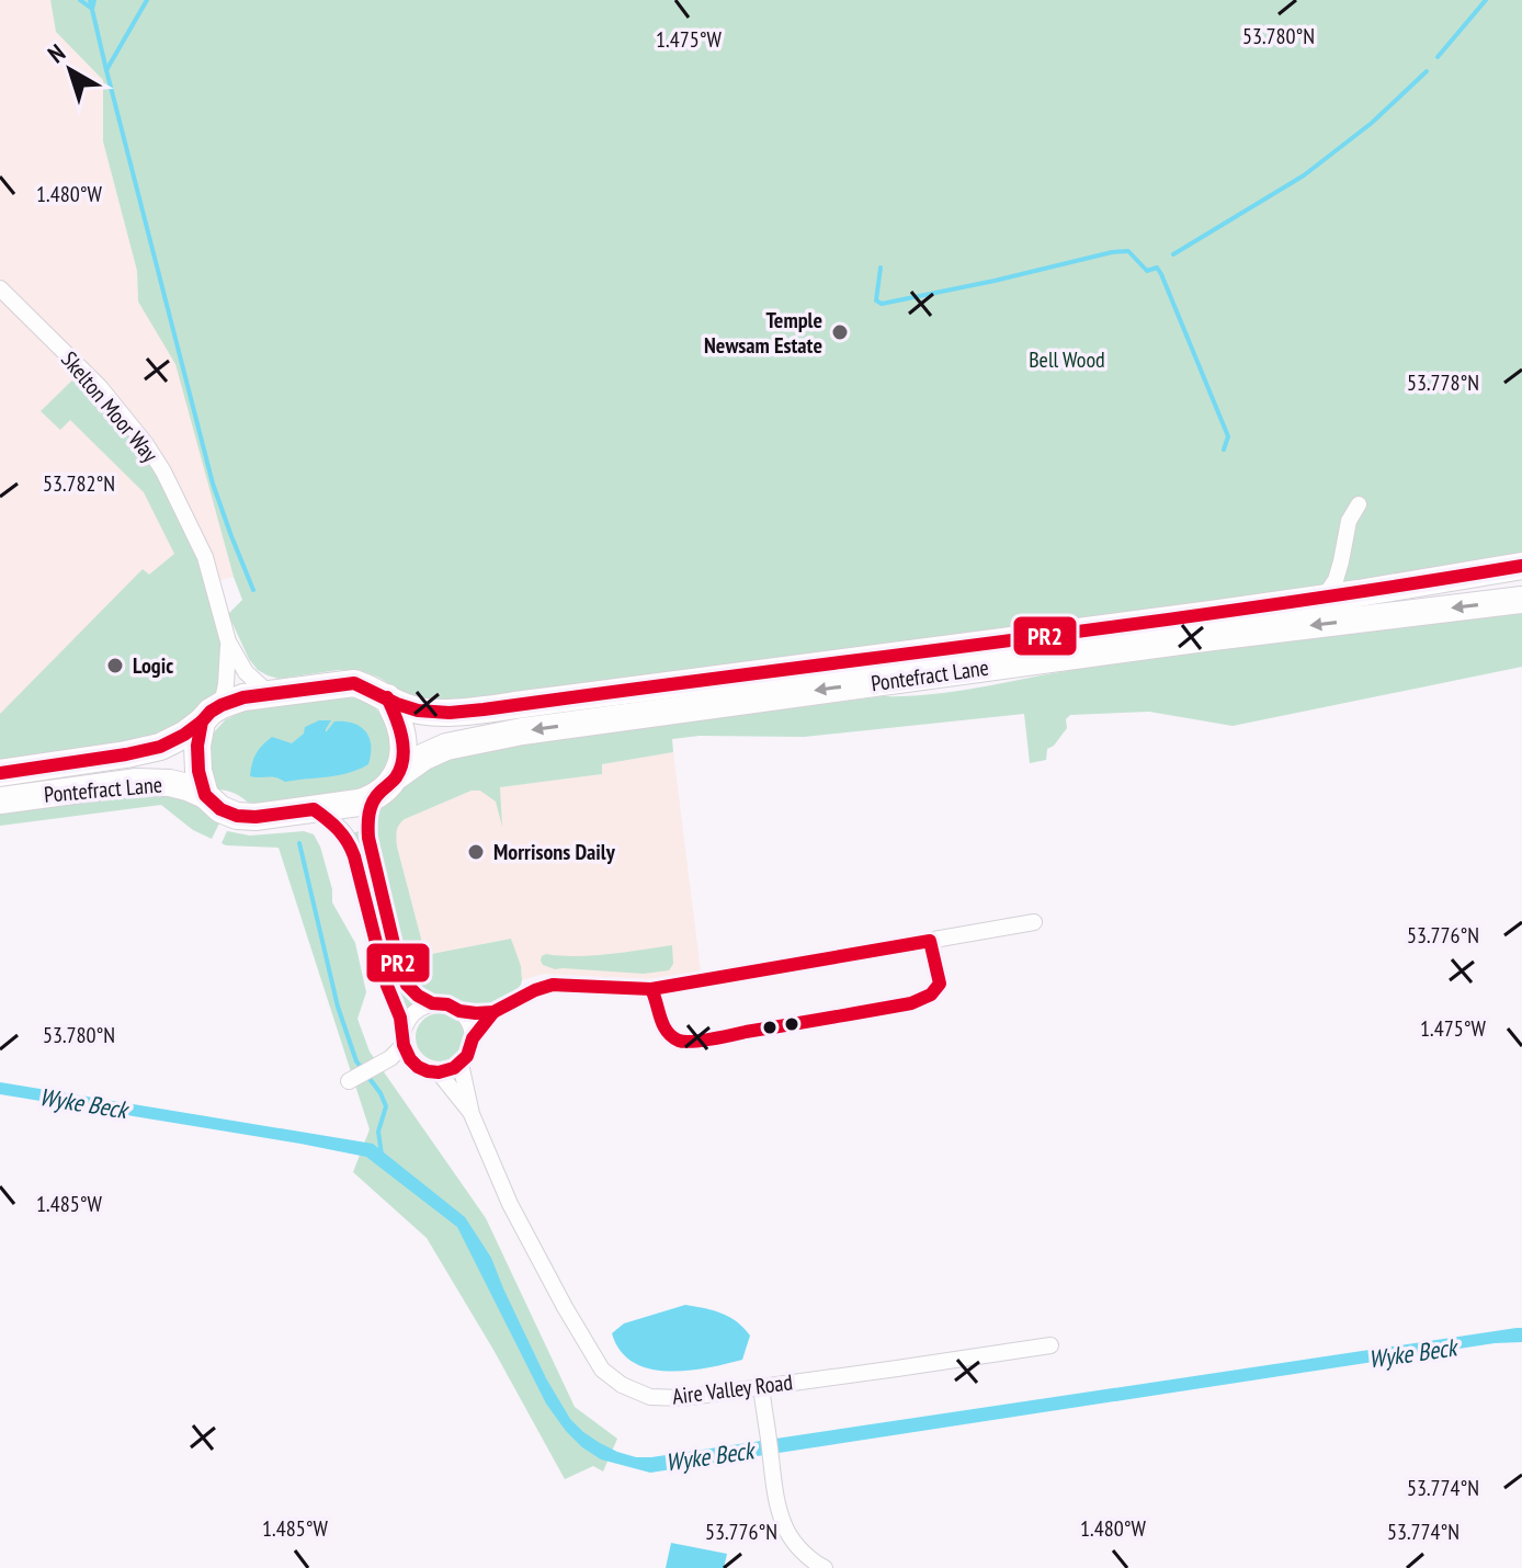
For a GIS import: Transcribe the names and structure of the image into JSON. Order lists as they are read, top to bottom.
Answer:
{
  "streets": {
    "highway": ["Pontefract Lane"],
    "street": ["Skelton Moor Way", "Aire Valley Road"]
  },
  "crossings": [
    ["Skelton Moor Way", "Pontefract Lane"]
  ],
  "water": ["Wyke Beck"],
  "parks": ["Bell Wood"],
  "places": ["Temple Newsam Estate", "Logic", "Morrisons Daily"],
  "lines": ["transit line PR2"],
  "north": "top left",
  "coordinates": [
    "53.780°N",
    "1.475°W",
    "1.480°W",
    "53.778°N",
    "53.782°N",
    "53.776°N",
    "1.485°W",
    "53.774°N"
  ]
}
